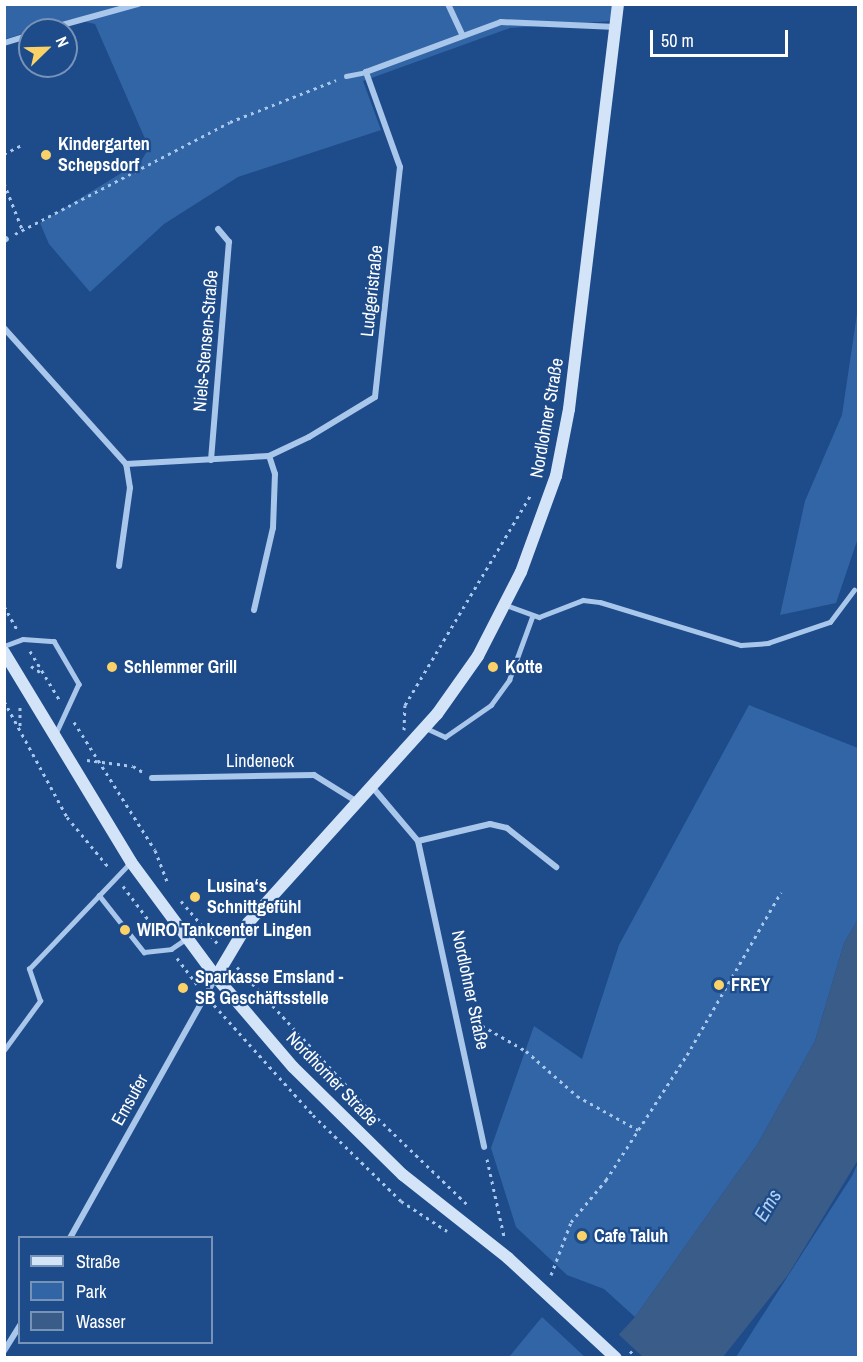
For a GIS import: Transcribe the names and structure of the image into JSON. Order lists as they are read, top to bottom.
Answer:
{
  "streets": {
    "street": [
      "Ludgeristraße",
      "Niels-Stensen-Straße",
      "Nordlohner Straße",
      "Lindeneck",
      "Nordhorner Straße",
      "Emsufer"
    ]
  },
  "crossings": [
    ["Ludgeristraße", "Niels-Stensen-Straße"],
    ["Nordlohner Straße", "Lindeneck"],
    ["Nordlohner Straße", "Nordhorner Straße"],
    ["Nordlohner Straße", "Emsufer"],
    ["Nordhorner Straße", "Emsufer"]
  ],
  "water": ["Ems"],
  "places": [
    "Kindergarten Schepsdorf",
    "Schlemmer Grill",
    "Kotte",
    "Lusina‘s Schnittgefühl",
    "WIRO Tankcenter Lingen",
    "FREY",
    "Sparkasse Emsland - SB Geschäftsstelle",
    "Cafe Taluh"
  ],
  "legend": ["Straße", "Park", "Wasser"],
  "scale_bar": "50 m",
  "north": "top right"
}
